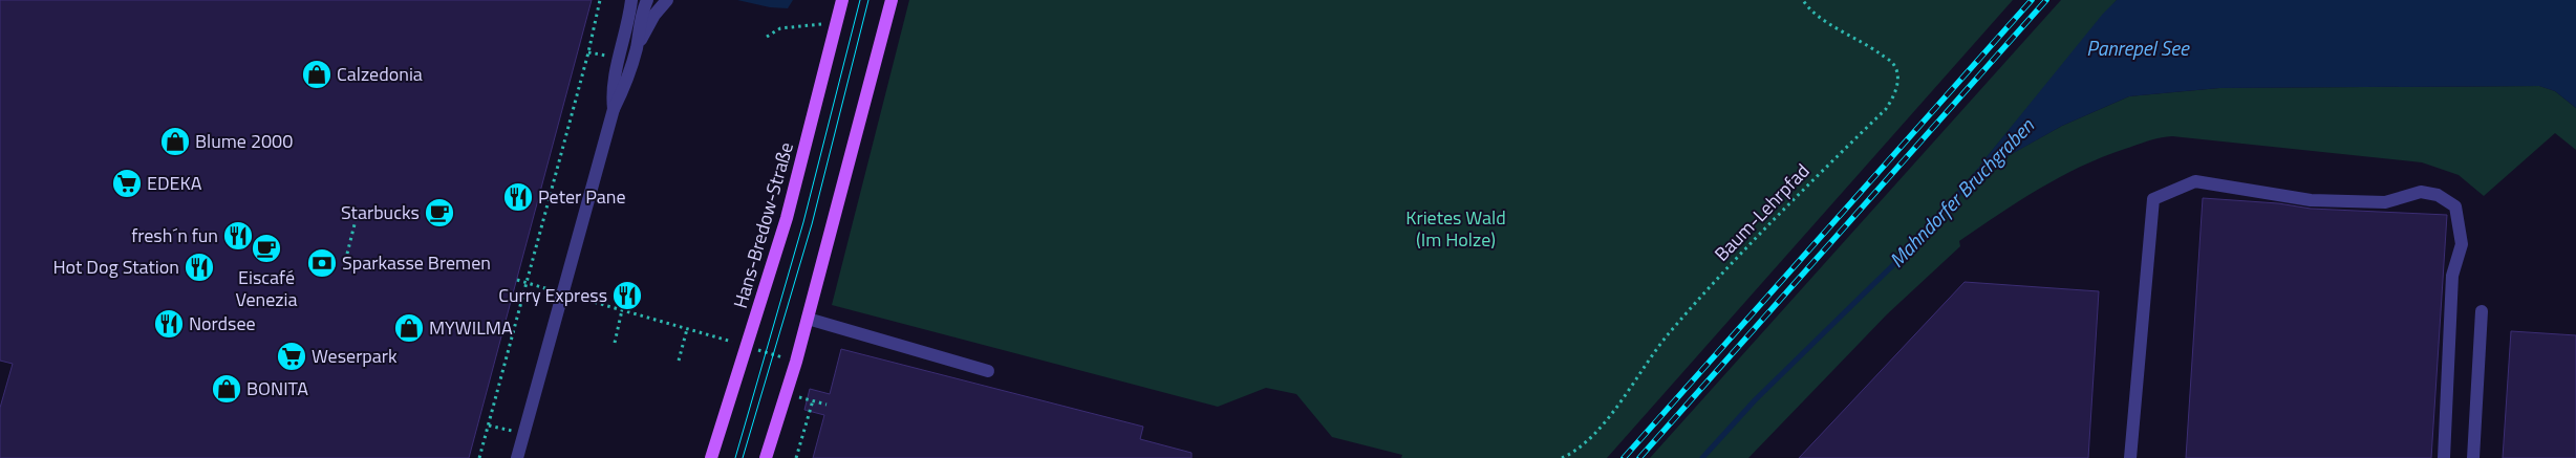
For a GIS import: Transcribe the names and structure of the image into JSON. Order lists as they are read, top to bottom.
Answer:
{
  "streets": {
    "main road": ["Hans-Bredow-Straße"],
    "path": ["Baum-Lehrpfad"]
  },
  "water": ["Panrepel See", "Mahndorfer Bruchgraben"],
  "parks": ["Krietes Wald (Im Holze)"],
  "places": {
    "shop": [
      "Calzedonia",
      "Blume 2000",
      "MYWILMA",
      "BONITA"
    ],
    "supermarket": ["EDEKA", "Weserpark"],
    "restaurant": [
      "Peter Pane",
      "fresh´n fun",
      "Hot Dog Station",
      "Curry Express",
      "Nordsee"
    ],
    "cafe": ["Starbucks", "Eiscafé Venezia"],
    "bank": ["Sparkasse Bremen"]
  }
}
